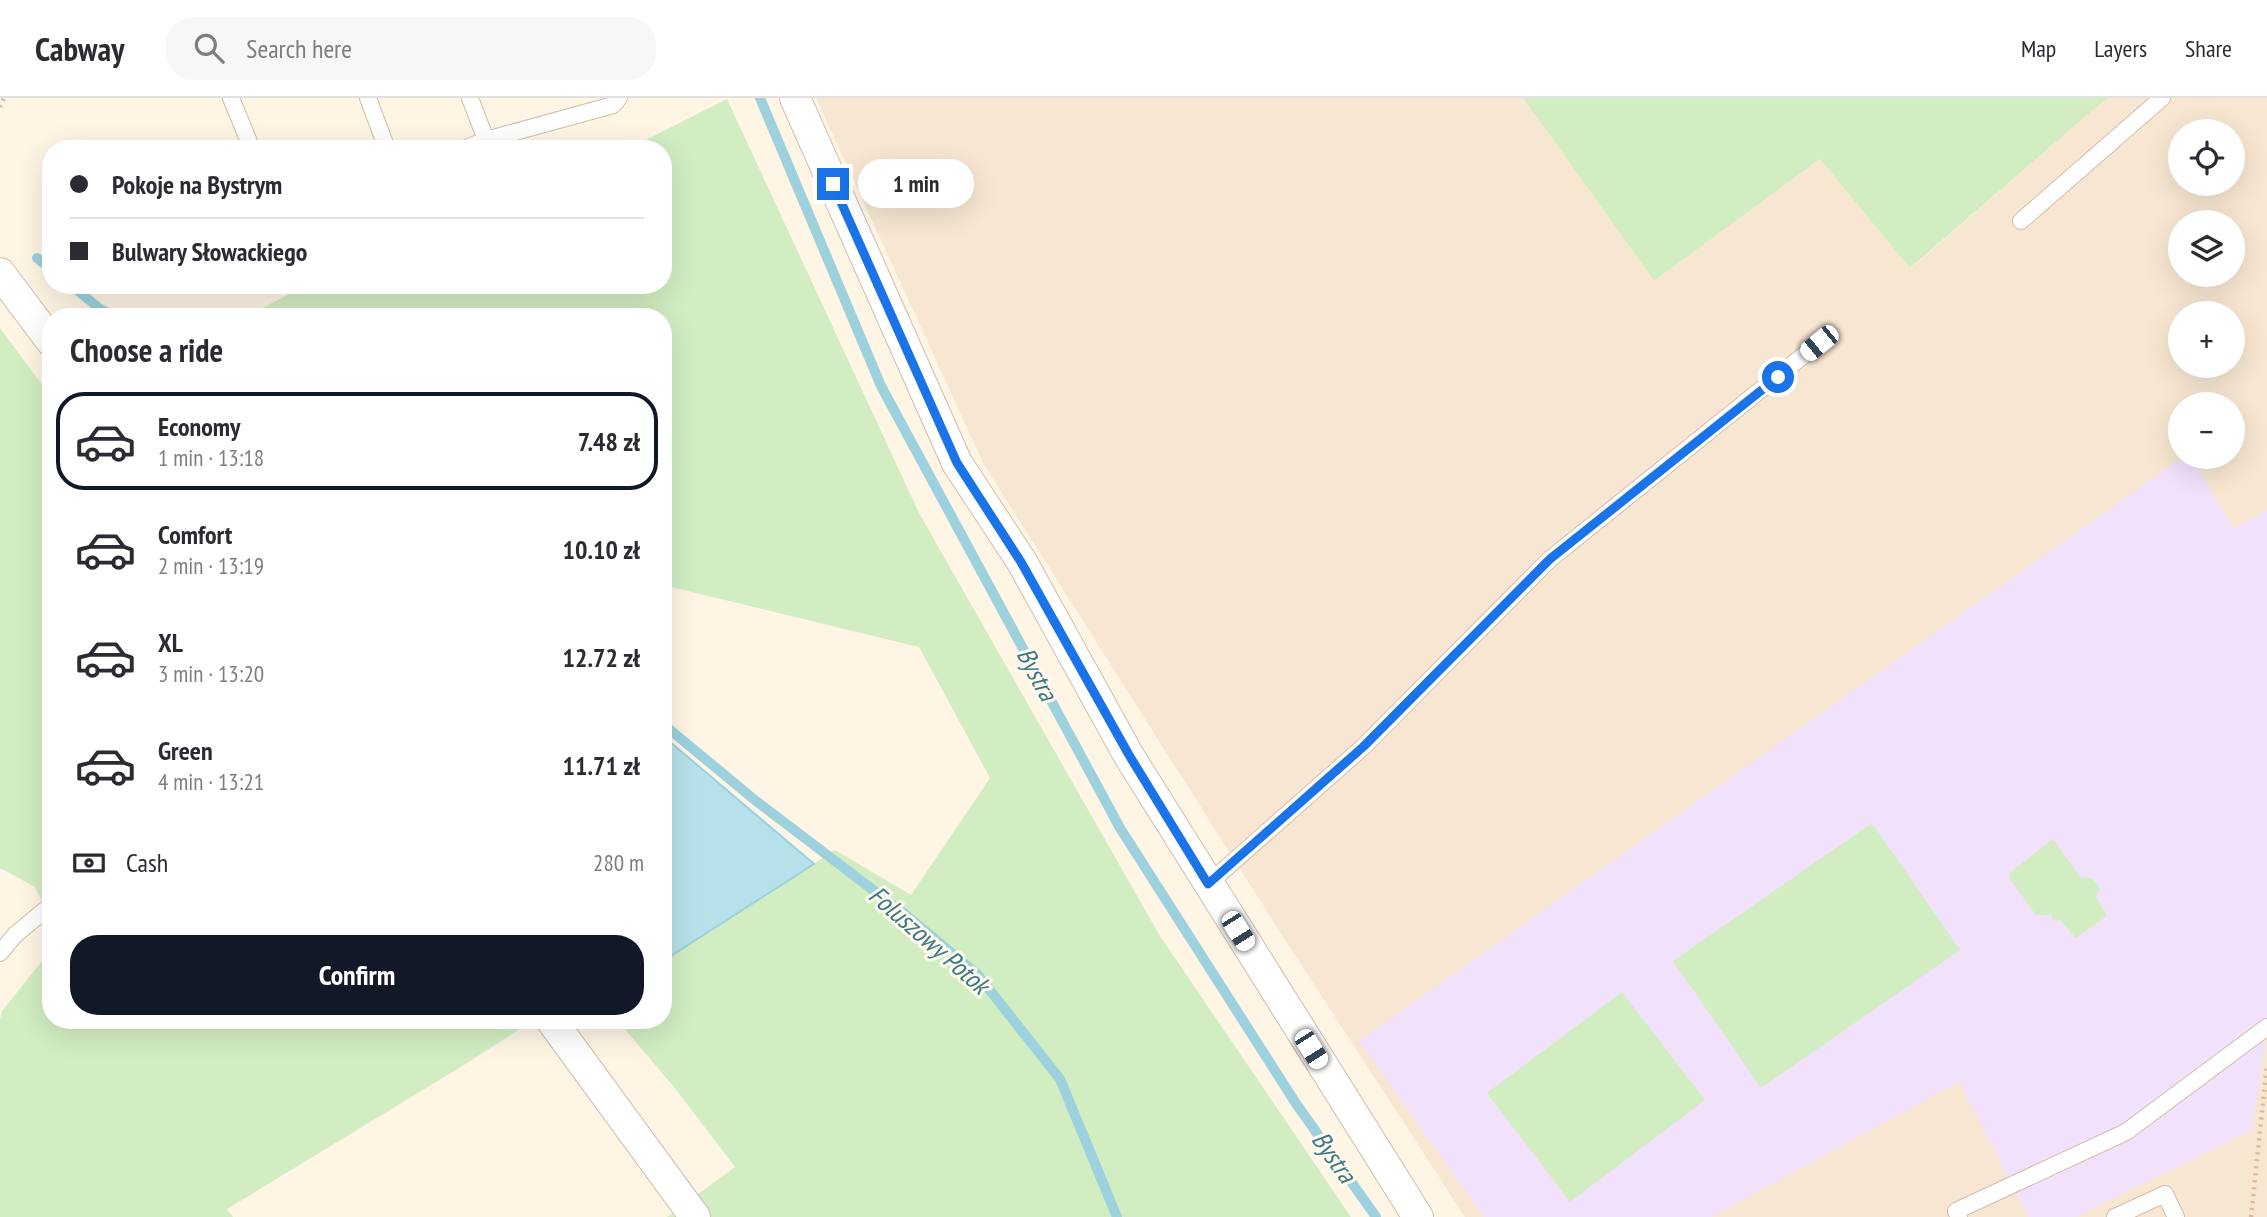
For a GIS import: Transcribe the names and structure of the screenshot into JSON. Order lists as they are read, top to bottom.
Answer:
{
  "water": ["Bystra", "Foluszowy Potok"],
  "page": {
    "header": "Cabway",
    "search": "Search here",
    "nav": ["Map", "Layers", "Share"],
    "map_buttons": ["+", "−"],
    "banner": ["Pokoje na Bystrym", "Bulwary Słowackiego"],
    "bubble": "1 min",
    "heading": "Choose a ride",
    "list": [
      {
        "name": "Economy",
        "note": "1 min · 13:18",
        "value": "7.48 zł"
      },
      {
        "name": "Comfort",
        "note": "2 min · 13:19",
        "value": "10.10 zł"
      },
      {
        "name": "XL",
        "note": "3 min · 13:20",
        "value": "12.72 zł"
      },
      {
        "name": "Green",
        "note": "4 min · 13:21",
        "value": "11.71 zł"
      }
    ],
    "pay": ["Cash", "280 m"],
    "buttons": "Confirm"
  }
}
